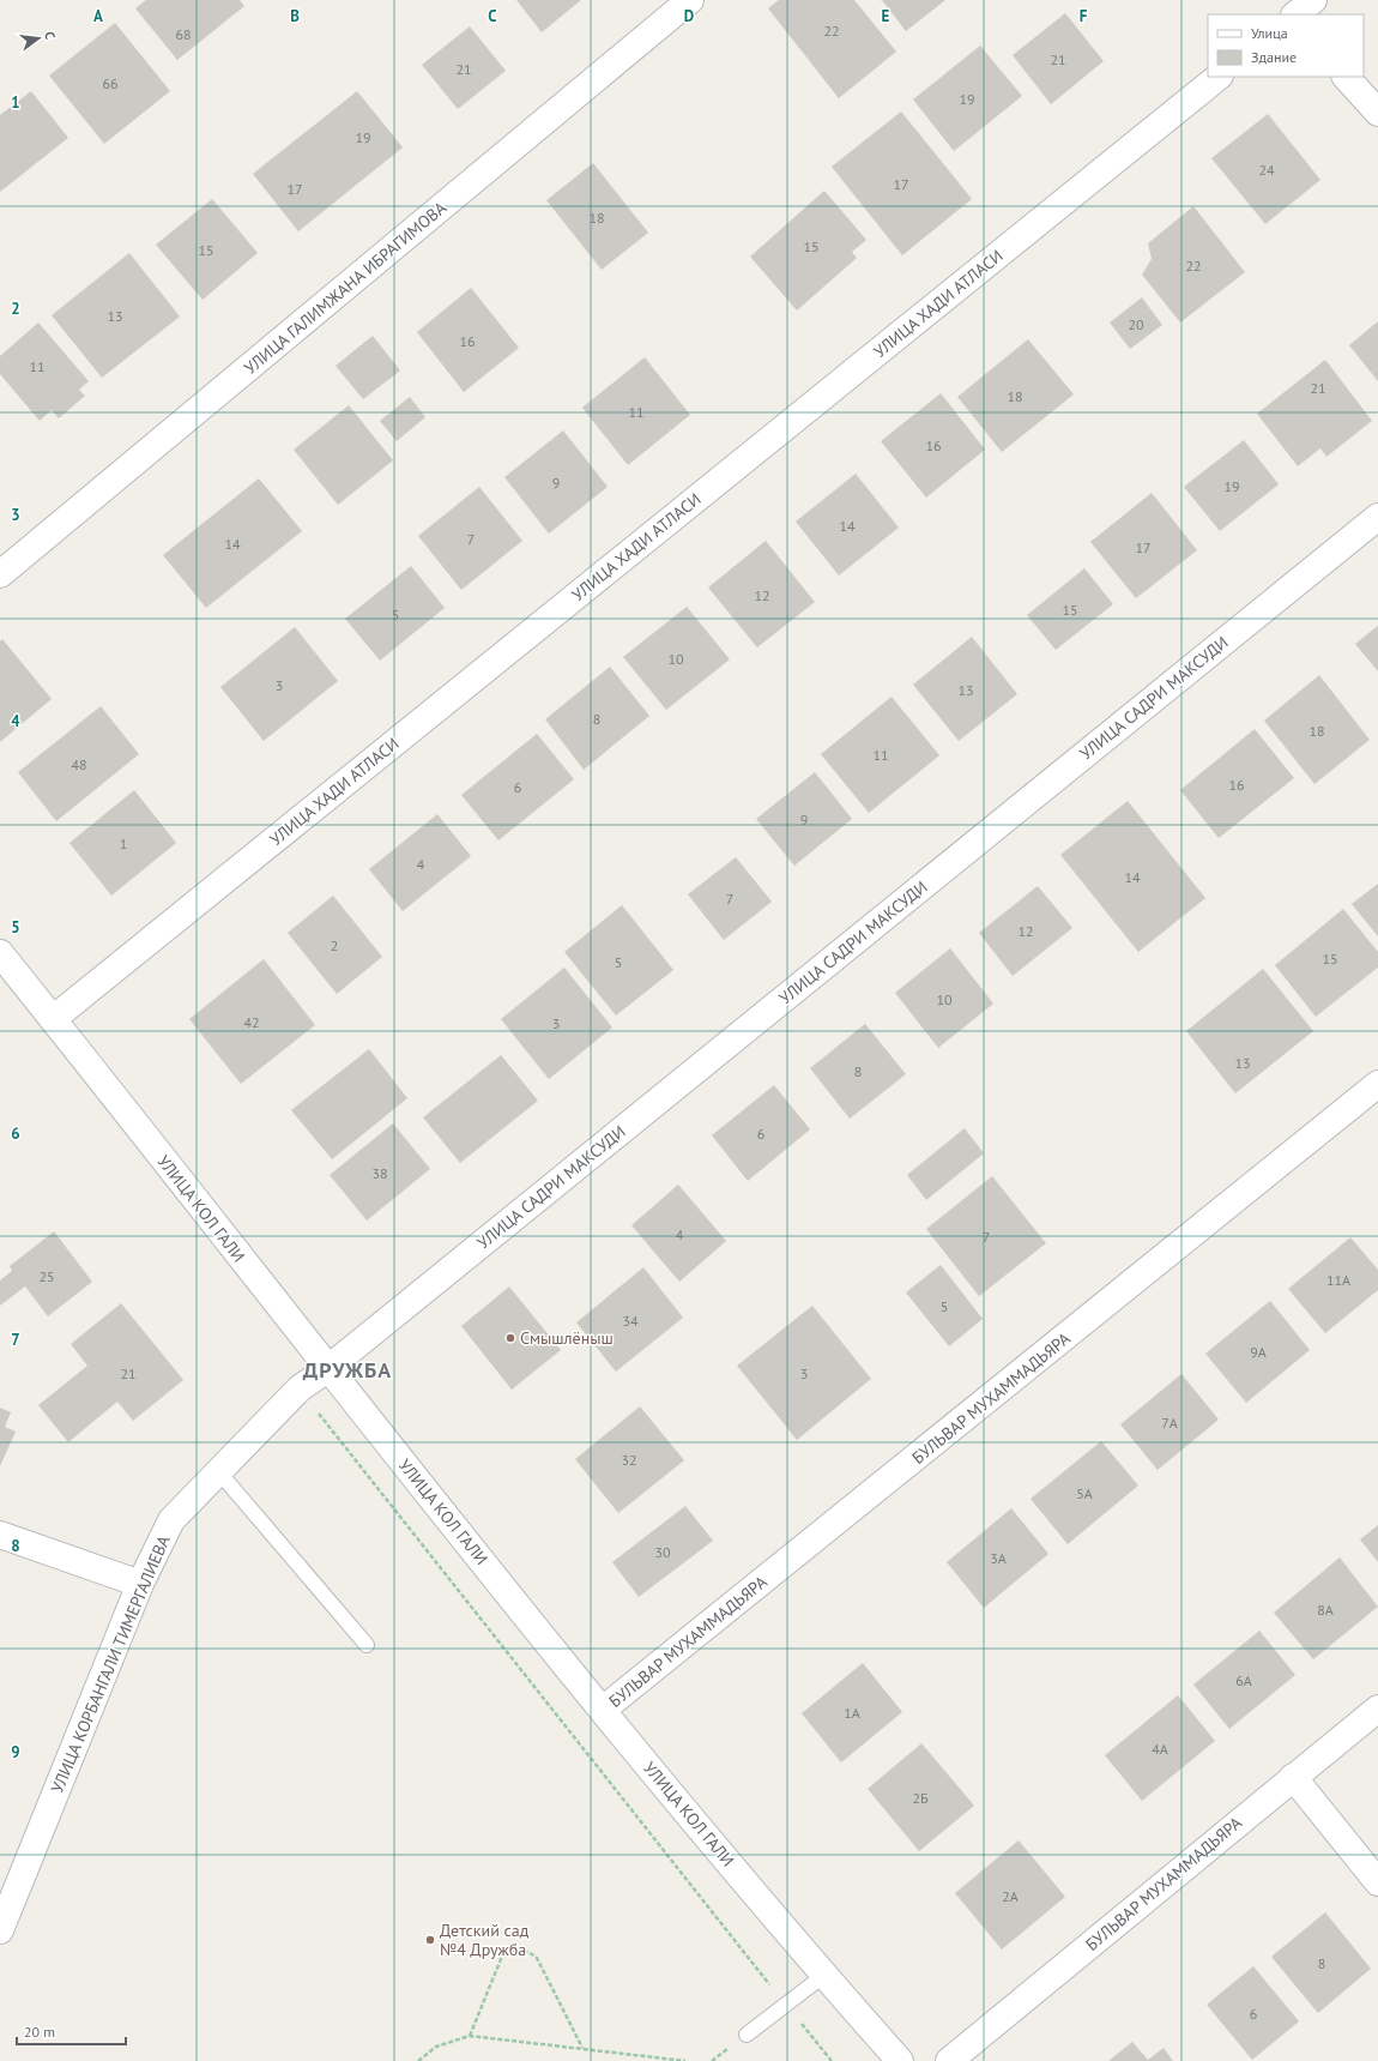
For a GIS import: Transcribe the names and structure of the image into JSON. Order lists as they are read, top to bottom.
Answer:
{
  "streets": {
    "street": [
      "УЛИЦА ГАЛИМЖАНА ИБРАГИМОВА",
      "УЛИЦА ХАДИ АТЛАСИ",
      "УЛИЦА САДРИ МАКСУДИ",
      "УЛИЦА КОЛ ГАЛИ",
      "БУЛЬВАР МУХАММАДЬЯРА",
      "УЛИЦА КОРБАНГАЛИ ТИМЕРГАЛИЕВА"
    ]
  },
  "crossings": [
    ["УЛИЦА ХАДИ АТЛАСИ", "УЛИЦА КОЛ ГАЛИ"],
    ["УЛИЦА САДРИ МАКСУДИ", "УЛИЦА КОЛ ГАЛИ"],
    ["УЛИЦА САДРИ МАКСУДИ", "УЛИЦА КОРБАНГАЛИ ТИМЕРГАЛИЕВА"],
    ["УЛИЦА КОЛ ГАЛИ", "БУЛЬВАР МУХАММАДЬЯРА"],
    ["УЛИЦА КОЛ ГАЛИ", "УЛИЦА КОРБАНГАЛИ ТИМЕРГАЛИЕВА"]
  ],
  "districts": ["ДРУЖБА"],
  "places": ["Смышлёныш", "Детский сад №4 Дружба"],
  "house_numbers": [
    "22",
    "68",
    "21",
    "21",
    "66",
    "19",
    "19",
    "24",
    "17",
    "17",
    "18",
    "15",
    "15",
    "22",
    "13",
    "20",
    "16",
    "11",
    "21",
    "18",
    "11",
    "16",
    "9",
    "19",
    "14",
    "7",
    "14",
    "17",
    "12",
    "15",
    "5",
    "10",
    "3",
    "13",
    "8",
    "18",
    "11",
    "48",
    "16",
    "6",
    "9",
    "1",
    "4",
    "14",
    "7",
    "12",
    "2",
    "15",
    "5",
    "10",
    "42",
    "3",
    "13",
    "8",
    "6",
    "38",
    "4",
    "7",
    "25",
    "11А",
    "5",
    "34",
    "9А",
    "21",
    "3",
    "7А",
    "32",
    "5А",
    "30",
    "3А",
    "8А",
    "6А",
    "1А",
    "4А",
    "2Б",
    "2А",
    "8",
    "6"
  ],
  "legend": ["Улица", "Здание"],
  "scale_bar": "20 m",
  "north": "right",
  "grid": {
    "columns": [
      "A",
      "B",
      "C",
      "D",
      "E",
      "F"
    ],
    "rows": [
      "1",
      "2",
      "3",
      "4",
      "5",
      "6",
      "7",
      "8",
      "9"
    ]
  }
}
